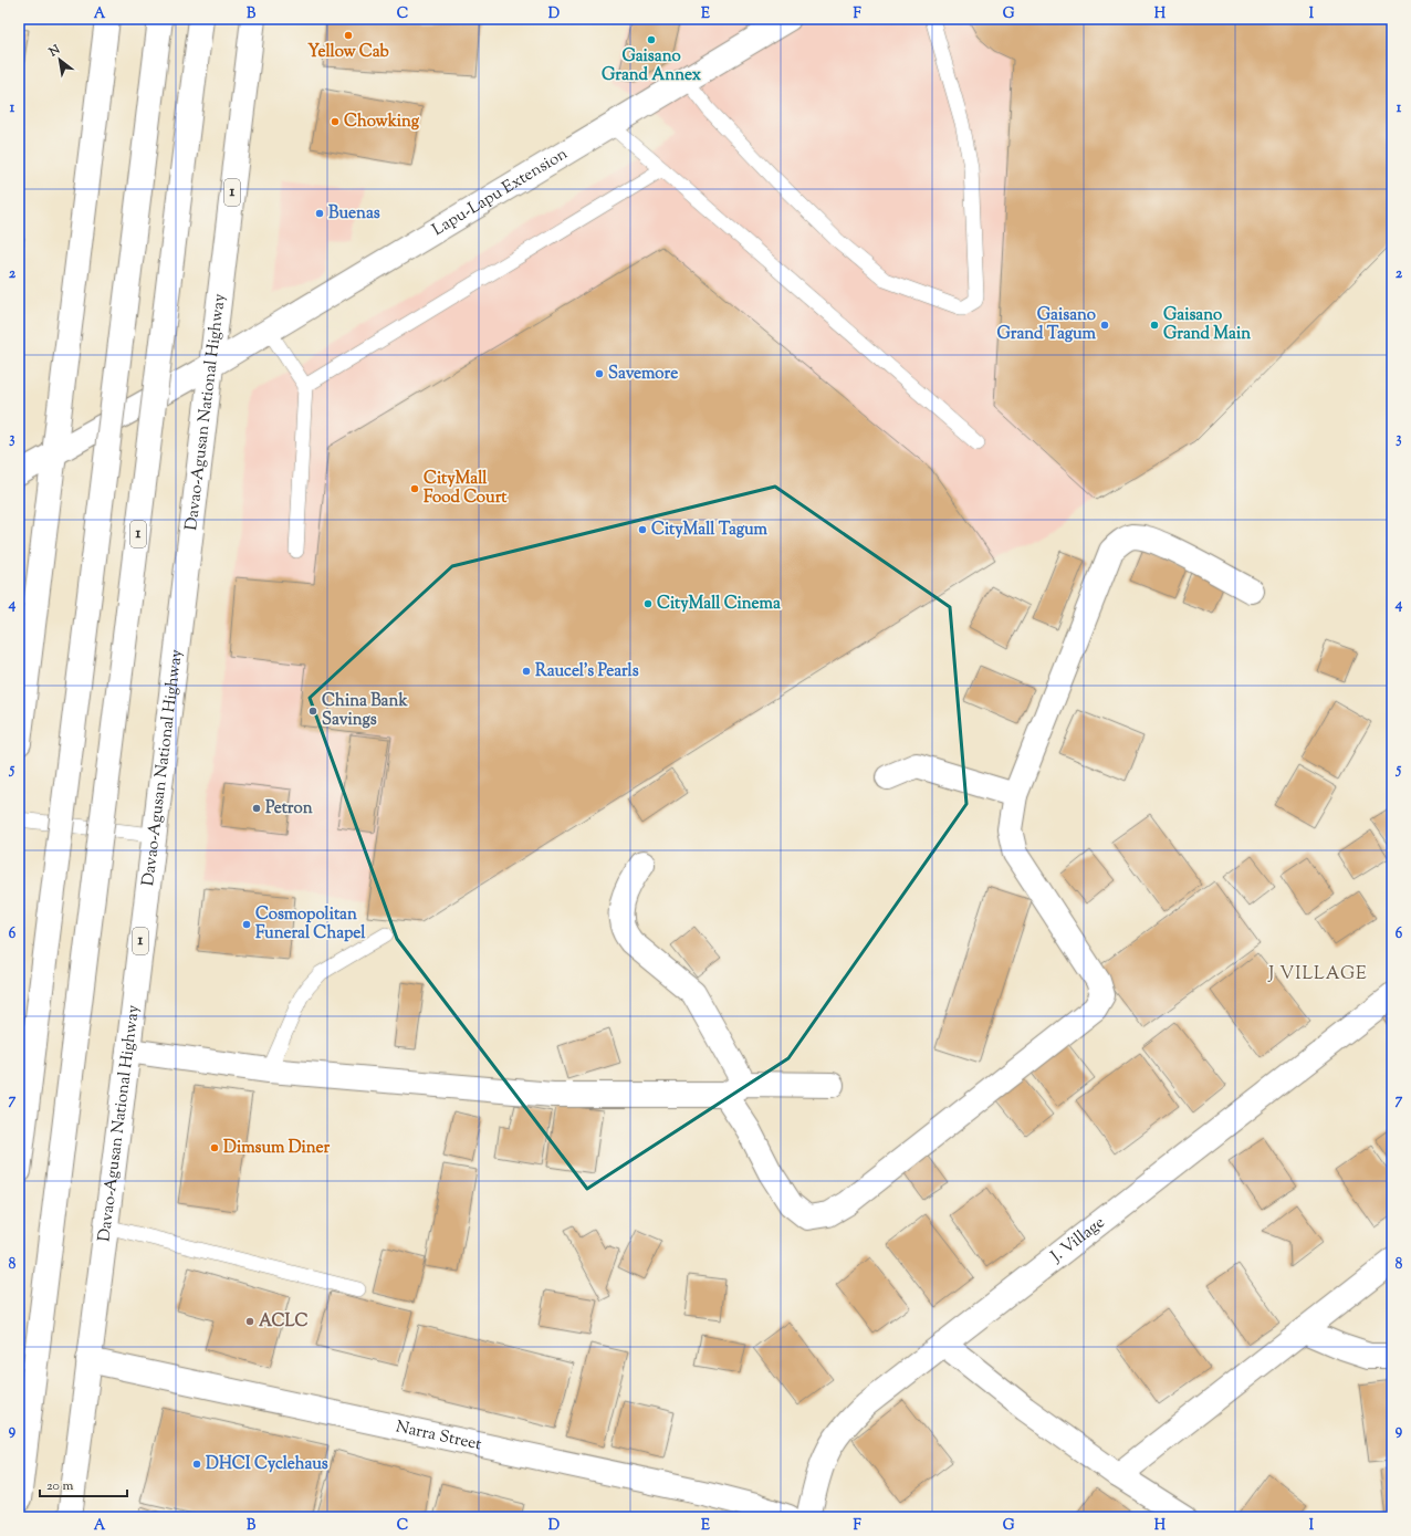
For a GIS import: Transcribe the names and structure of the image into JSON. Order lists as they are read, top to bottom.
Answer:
{
  "streets": {
    "main road": [
      "1",
      "Lapu-Lapu Extension",
      "Davao-Agusan National Highway",
      "J. Village",
      "Narra Street"
    ]
  },
  "crossings": [
    ["Lapu-Lapu Extension", "Davao-Agusan National Highway"],
    ["Davao-Agusan National Highway", "Narra Street"]
  ],
  "districts": ["J VILLAGE"],
  "places": [
    "Yellow Cab",
    "Gaisano Grand Annex",
    "Chowking",
    "Buenas",
    "Gaisano Grand Tagum",
    "Gaisano Grand Main",
    "Savemore",
    "CityMall Food Court",
    "CityMall Tagum",
    "CityMall Cinema",
    "Raucel's Pearls",
    "China Bank Savings",
    "Petron",
    "Cosmopolitan Funeral Chapel",
    "Dimsum Diner",
    "ACLC",
    "DHCI Cyclehaus"
  ],
  "scale_bar": "20 m",
  "north": "top left",
  "grid": {
    "columns": [
      "A",
      "B",
      "C",
      "D",
      "E",
      "F",
      "G",
      "H",
      "I"
    ],
    "rows": [
      "1",
      "2",
      "3",
      "4",
      "5",
      "6",
      "7",
      "8",
      "9"
    ]
  }
}
